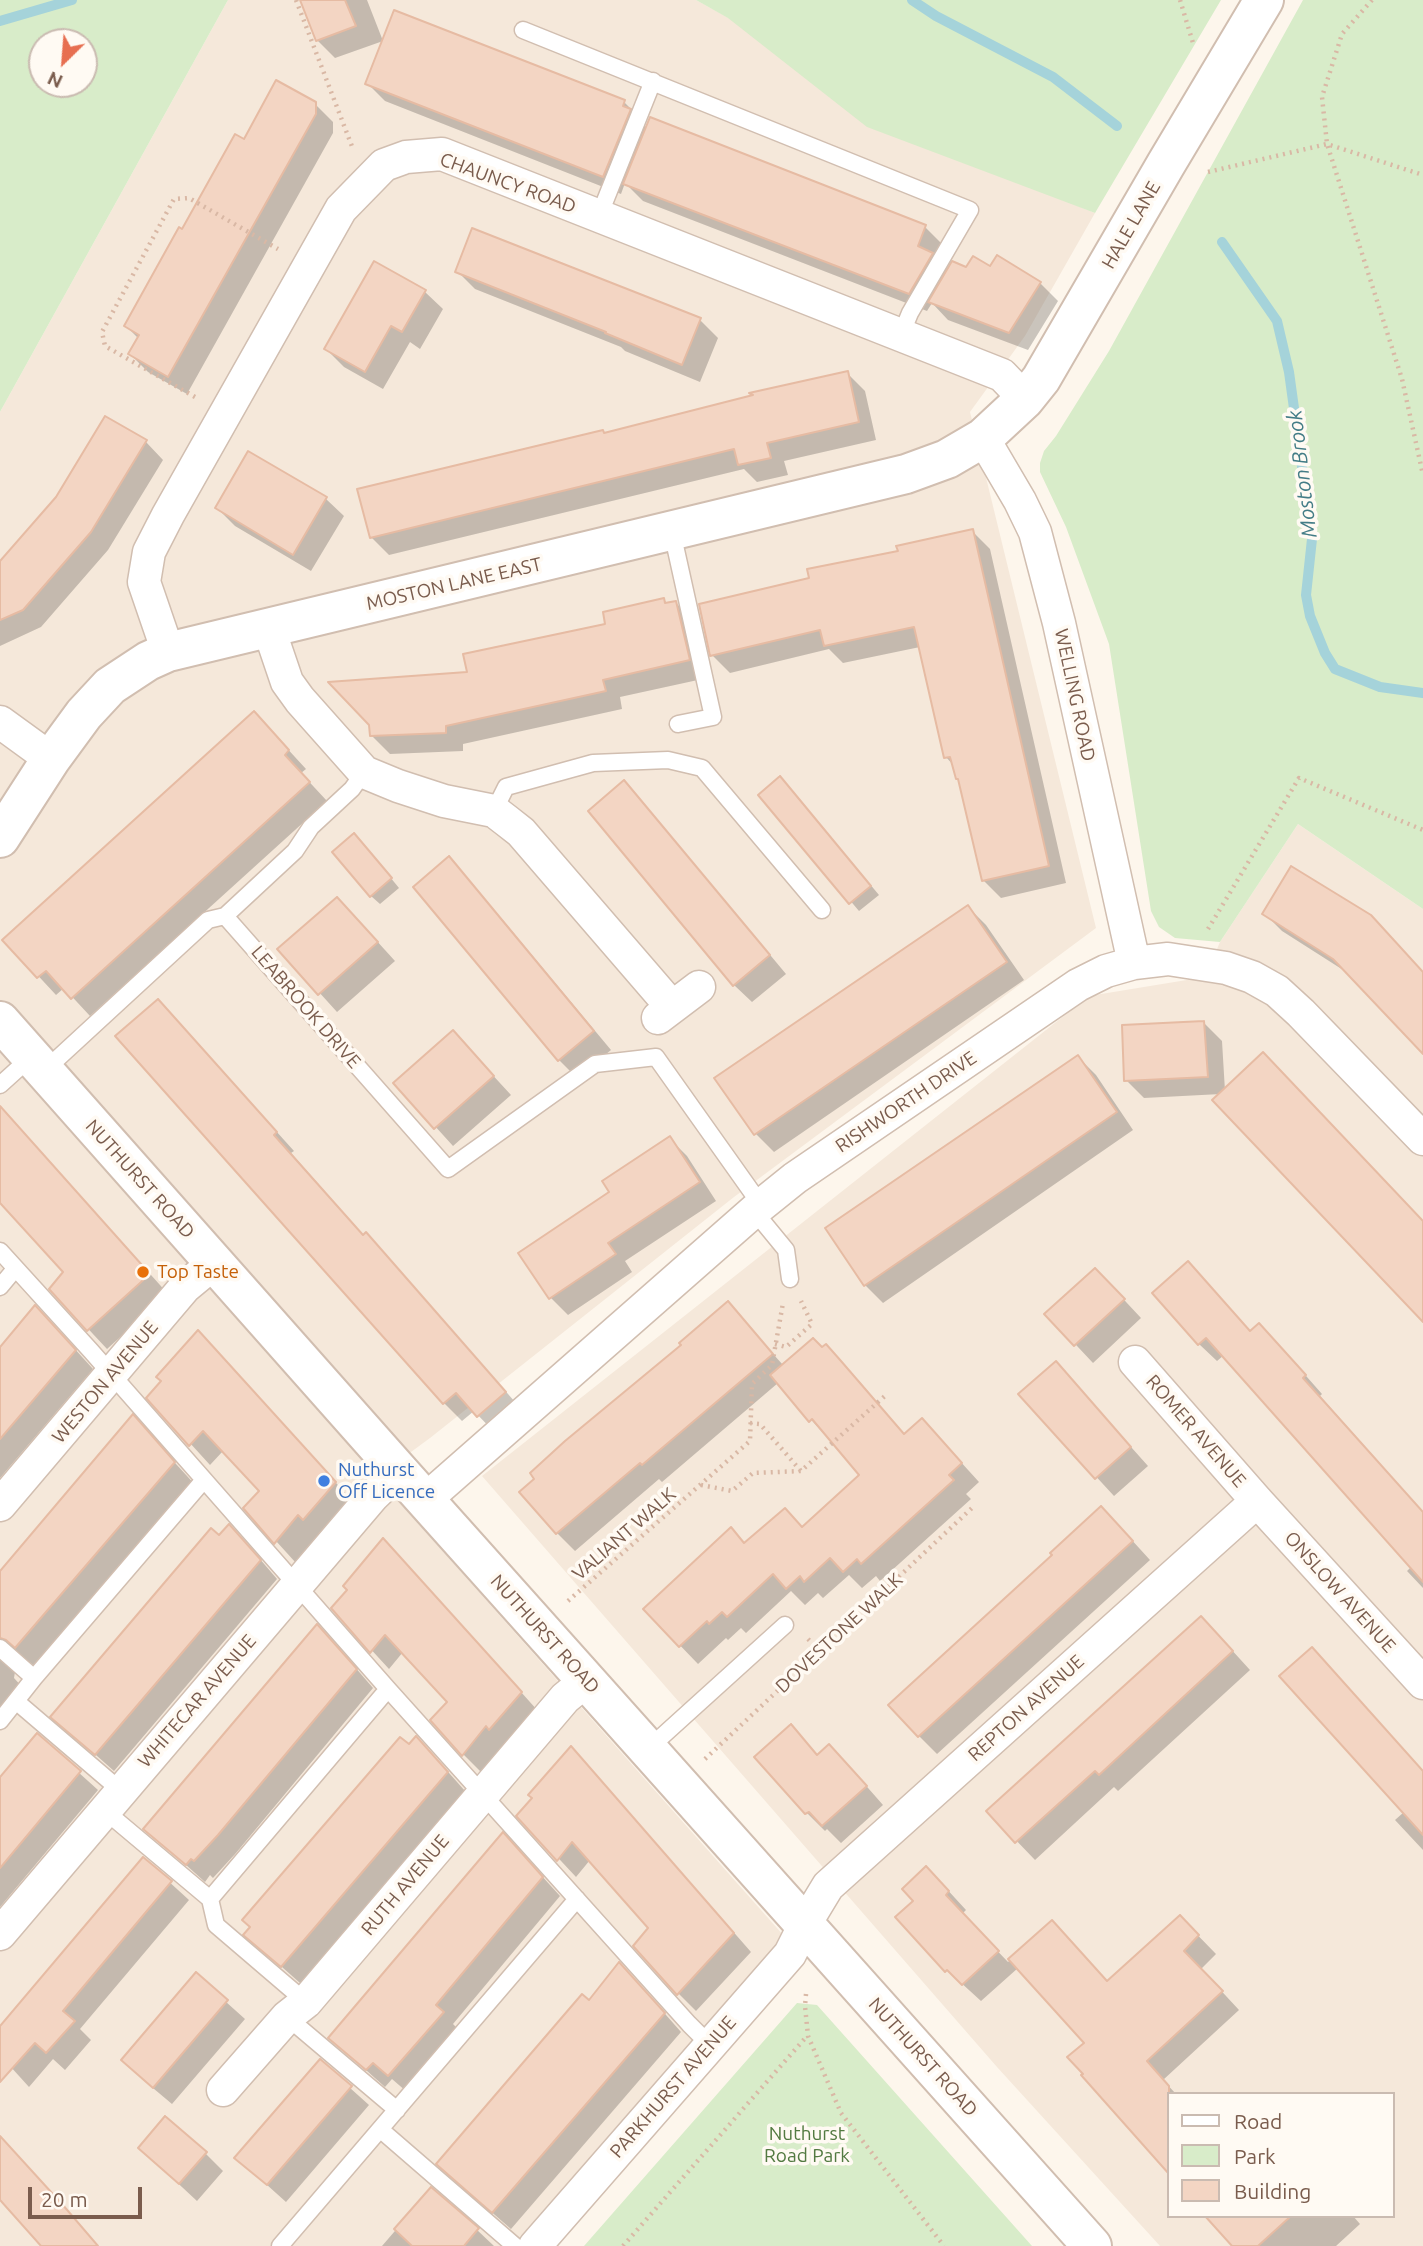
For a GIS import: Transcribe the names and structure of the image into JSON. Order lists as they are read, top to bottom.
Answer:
{
  "streets": {
    "street": [
      "CHAUNCY ROAD",
      "HALE LANE",
      "MOSTON LANE EAST",
      "WELLING ROAD",
      "RISHWORTH DRIVE",
      "NUTHURST ROAD",
      "WESTON AVENUE",
      "ROMER AVENUE",
      "ONSLOW AVENUE",
      "WHITECAR AVENUE",
      "REPTON AVENUE",
      "RUTH AVENUE",
      "PARKHURST AVENUE"
    ],
    "lane": ["LEABROOK DRIVE"],
    "path": ["VALIANT WALK", "DOVESTONE WALK"]
  },
  "crossings": [
    ["CHAUNCY ROAD", "HALE LANE"],
    ["CHAUNCY ROAD", "MOSTON LANE EAST"],
    ["HALE LANE", "MOSTON LANE EAST"],
    ["HALE LANE", "WELLING ROAD"],
    ["MOSTON LANE EAST", "WELLING ROAD"],
    ["WELLING ROAD", "RISHWORTH DRIVE"],
    ["LEABROOK DRIVE", "RISHWORTH DRIVE"],
    ["RISHWORTH DRIVE", "NUTHURST ROAD"],
    ["NUTHURST ROAD", "WESTON AVENUE"],
    ["NUTHURST ROAD", "WHITECAR AVENUE"],
    ["NUTHURST ROAD", "REPTON AVENUE"],
    ["NUTHURST ROAD", "RUTH AVENUE"],
    ["NUTHURST ROAD", "PARKHURST AVENUE"],
    ["ROMER AVENUE", "ONSLOW AVENUE"],
    ["ROMER AVENUE", "REPTON AVENUE"],
    ["ONSLOW AVENUE", "REPTON AVENUE"],
    ["REPTON AVENUE", "PARKHURST AVENUE"]
  ],
  "water": ["Moston Brook"],
  "parks": ["Nuthurst Road Park"],
  "places": ["Top Taste", "Nuthurst Off Licence"],
  "legend": ["Road", "Park", "Building"],
  "scale_bar": "20 m",
  "north": "bottom left"
}
